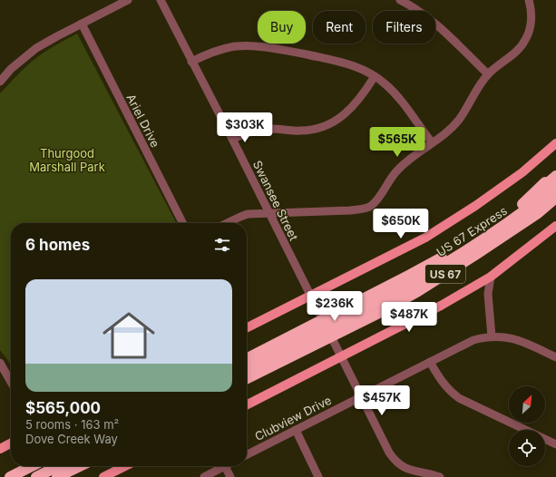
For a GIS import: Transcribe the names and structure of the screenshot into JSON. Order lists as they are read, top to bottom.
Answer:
{
  "streets": {
    "highway": ["US 67 Express", "US 67"],
    "street": ["Ariel Drive", "Swansee Street", "Clubview Drive"]
  },
  "crossings": [
    ["Swansee Street", "Clubview Drive"],
    ["US 67 Express", "US 67"]
  ],
  "parks": ["Thurgood Marshall Park"],
  "north": "top right",
  "page": {
    "chip": ["Buy", "Rent", "Filters"],
    "price": [
      "$303K",
      "$565K",
      "$650K",
      "$236K",
      "$487K",
      "$457K"
    ],
    "heading": "6 homes",
    "list": [
      {
        "name": "$565,000",
        "note": "5 rooms · 163 m² · Dove Creek Way"
      }
    ]
  }
}
